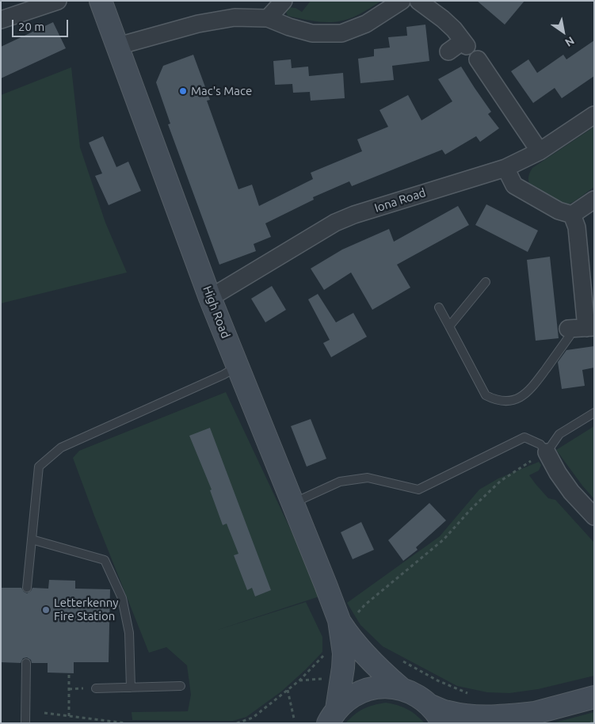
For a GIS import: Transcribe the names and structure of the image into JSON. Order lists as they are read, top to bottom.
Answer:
{
  "streets": {
    "street": ["Iona Road", "High Road"]
  },
  "crossings": [
    ["Iona Road", "High Road"]
  ],
  "places": ["Mac's Mace", "Letterkenny Fire Station"],
  "scale_bar": "20 m",
  "north": "bottom right"
}
